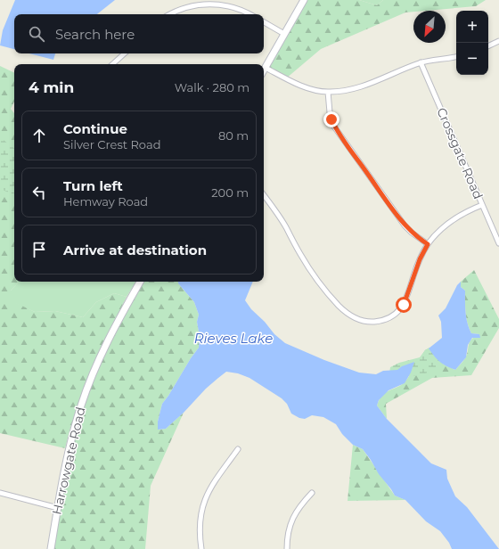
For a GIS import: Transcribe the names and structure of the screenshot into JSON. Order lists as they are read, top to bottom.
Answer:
{
  "streets": {
    "main road": ["Harrowgate Road"],
    "street": ["Crossgate Road"]
  },
  "water": ["Rieves Lake"],
  "north": "bottom left",
  "page": {
    "map_buttons": ["+", "−"],
    "search": "Search here",
    "heading": ["4 min", "Walk · 280 m"],
    "list": [
      ["Continue", "Silver Crest Road", "80 m"],
      ["Turn left", "Hemway Road", "200 m"],
      "Arrive at destination"
    ]
  }
}
